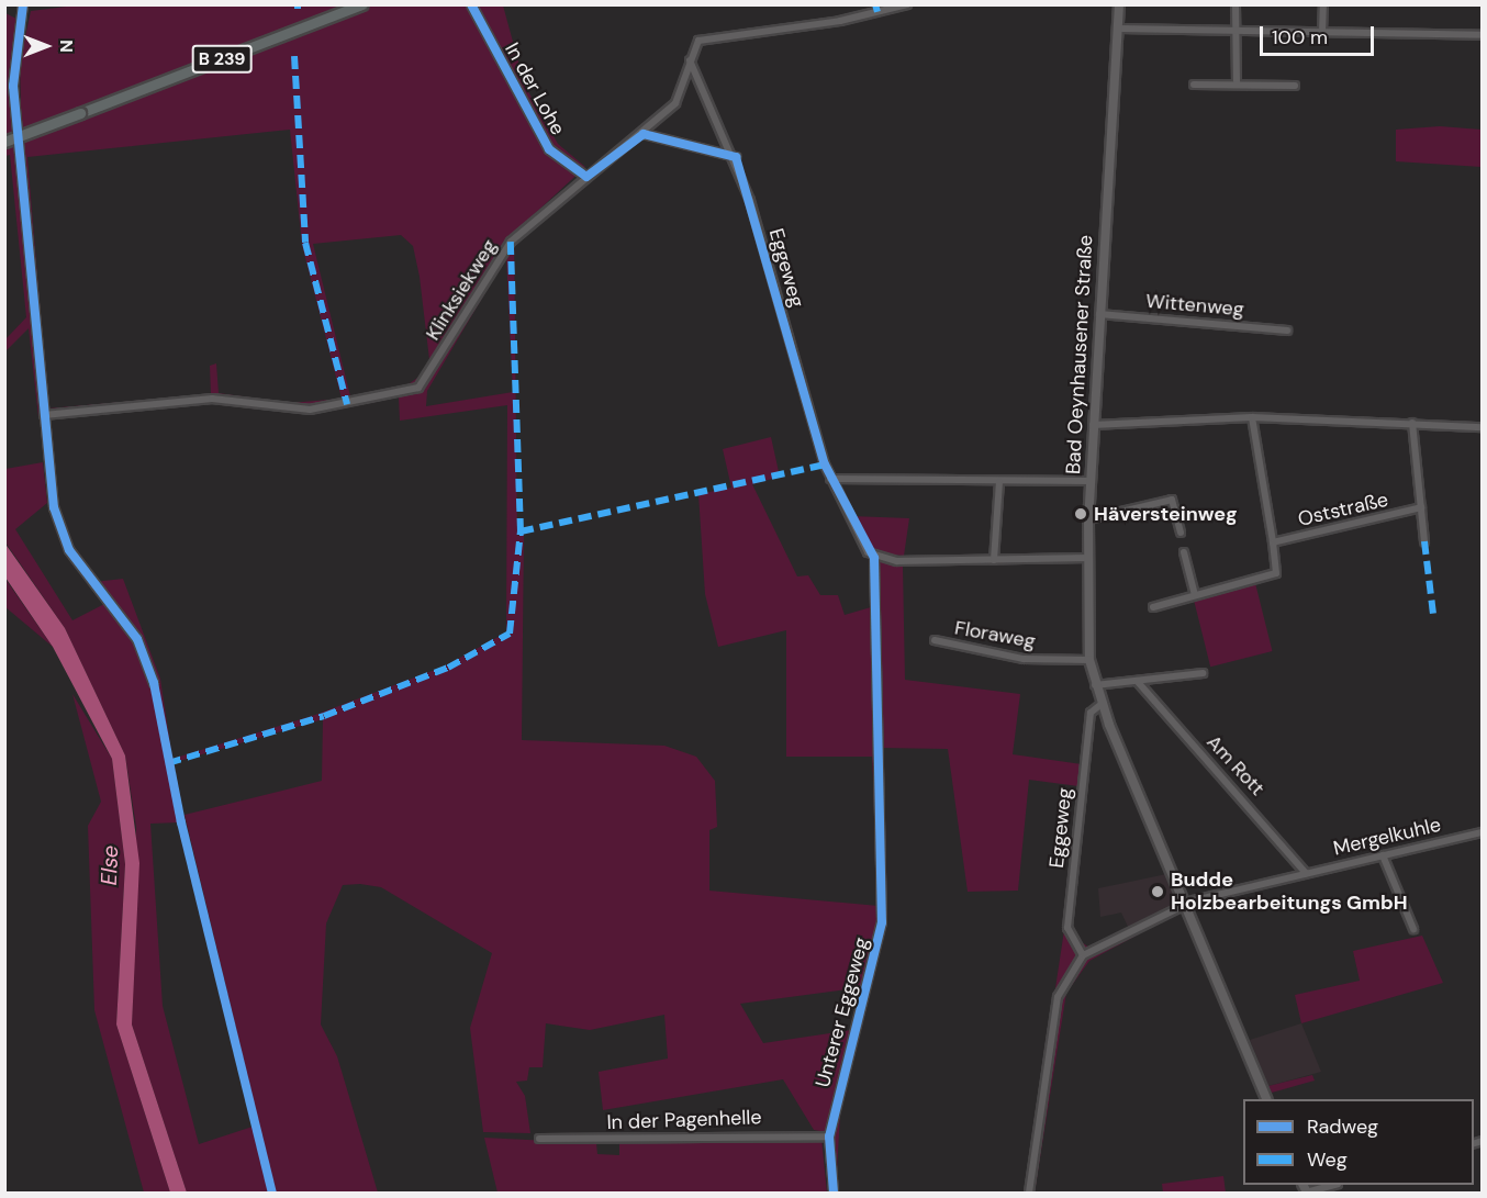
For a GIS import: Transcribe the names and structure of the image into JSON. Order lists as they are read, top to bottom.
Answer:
{
  "streets": {
    "main road": ["B 239", "Bad Oeynhausener Straße"],
    "street": [
      "In der Lohe",
      "Eggeweg",
      "Klinksiekweg",
      "Wittenweg",
      "Oststraße",
      "Floraweg",
      "Am Rott",
      "Mergelkuhle",
      "Unterer Eggeweg",
      "In der Pagenhelle"
    ]
  },
  "crossings": [
    ["In der Lohe", "Klinksiekweg"],
    ["Eggeweg", "Klinksiekweg"],
    ["Eggeweg", "Bad Oeynhausener Straße"],
    ["Eggeweg", "Unterer Eggeweg"],
    ["Wittenweg", "Bad Oeynhausener Straße"],
    ["Bad Oeynhausener Straße", "Floraweg"],
    ["Bad Oeynhausener Straße", "Mergelkuhle"],
    ["Am Rott", "Mergelkuhle"],
    ["Unterer Eggeweg", "In der Pagenhelle"]
  ],
  "water": ["Else"],
  "places": ["Häversteinweg", "Budde Holzbearbeitungs GmbH"],
  "legend": ["Radweg", "Weg"],
  "scale_bar": "100 m",
  "north": "right"
}
